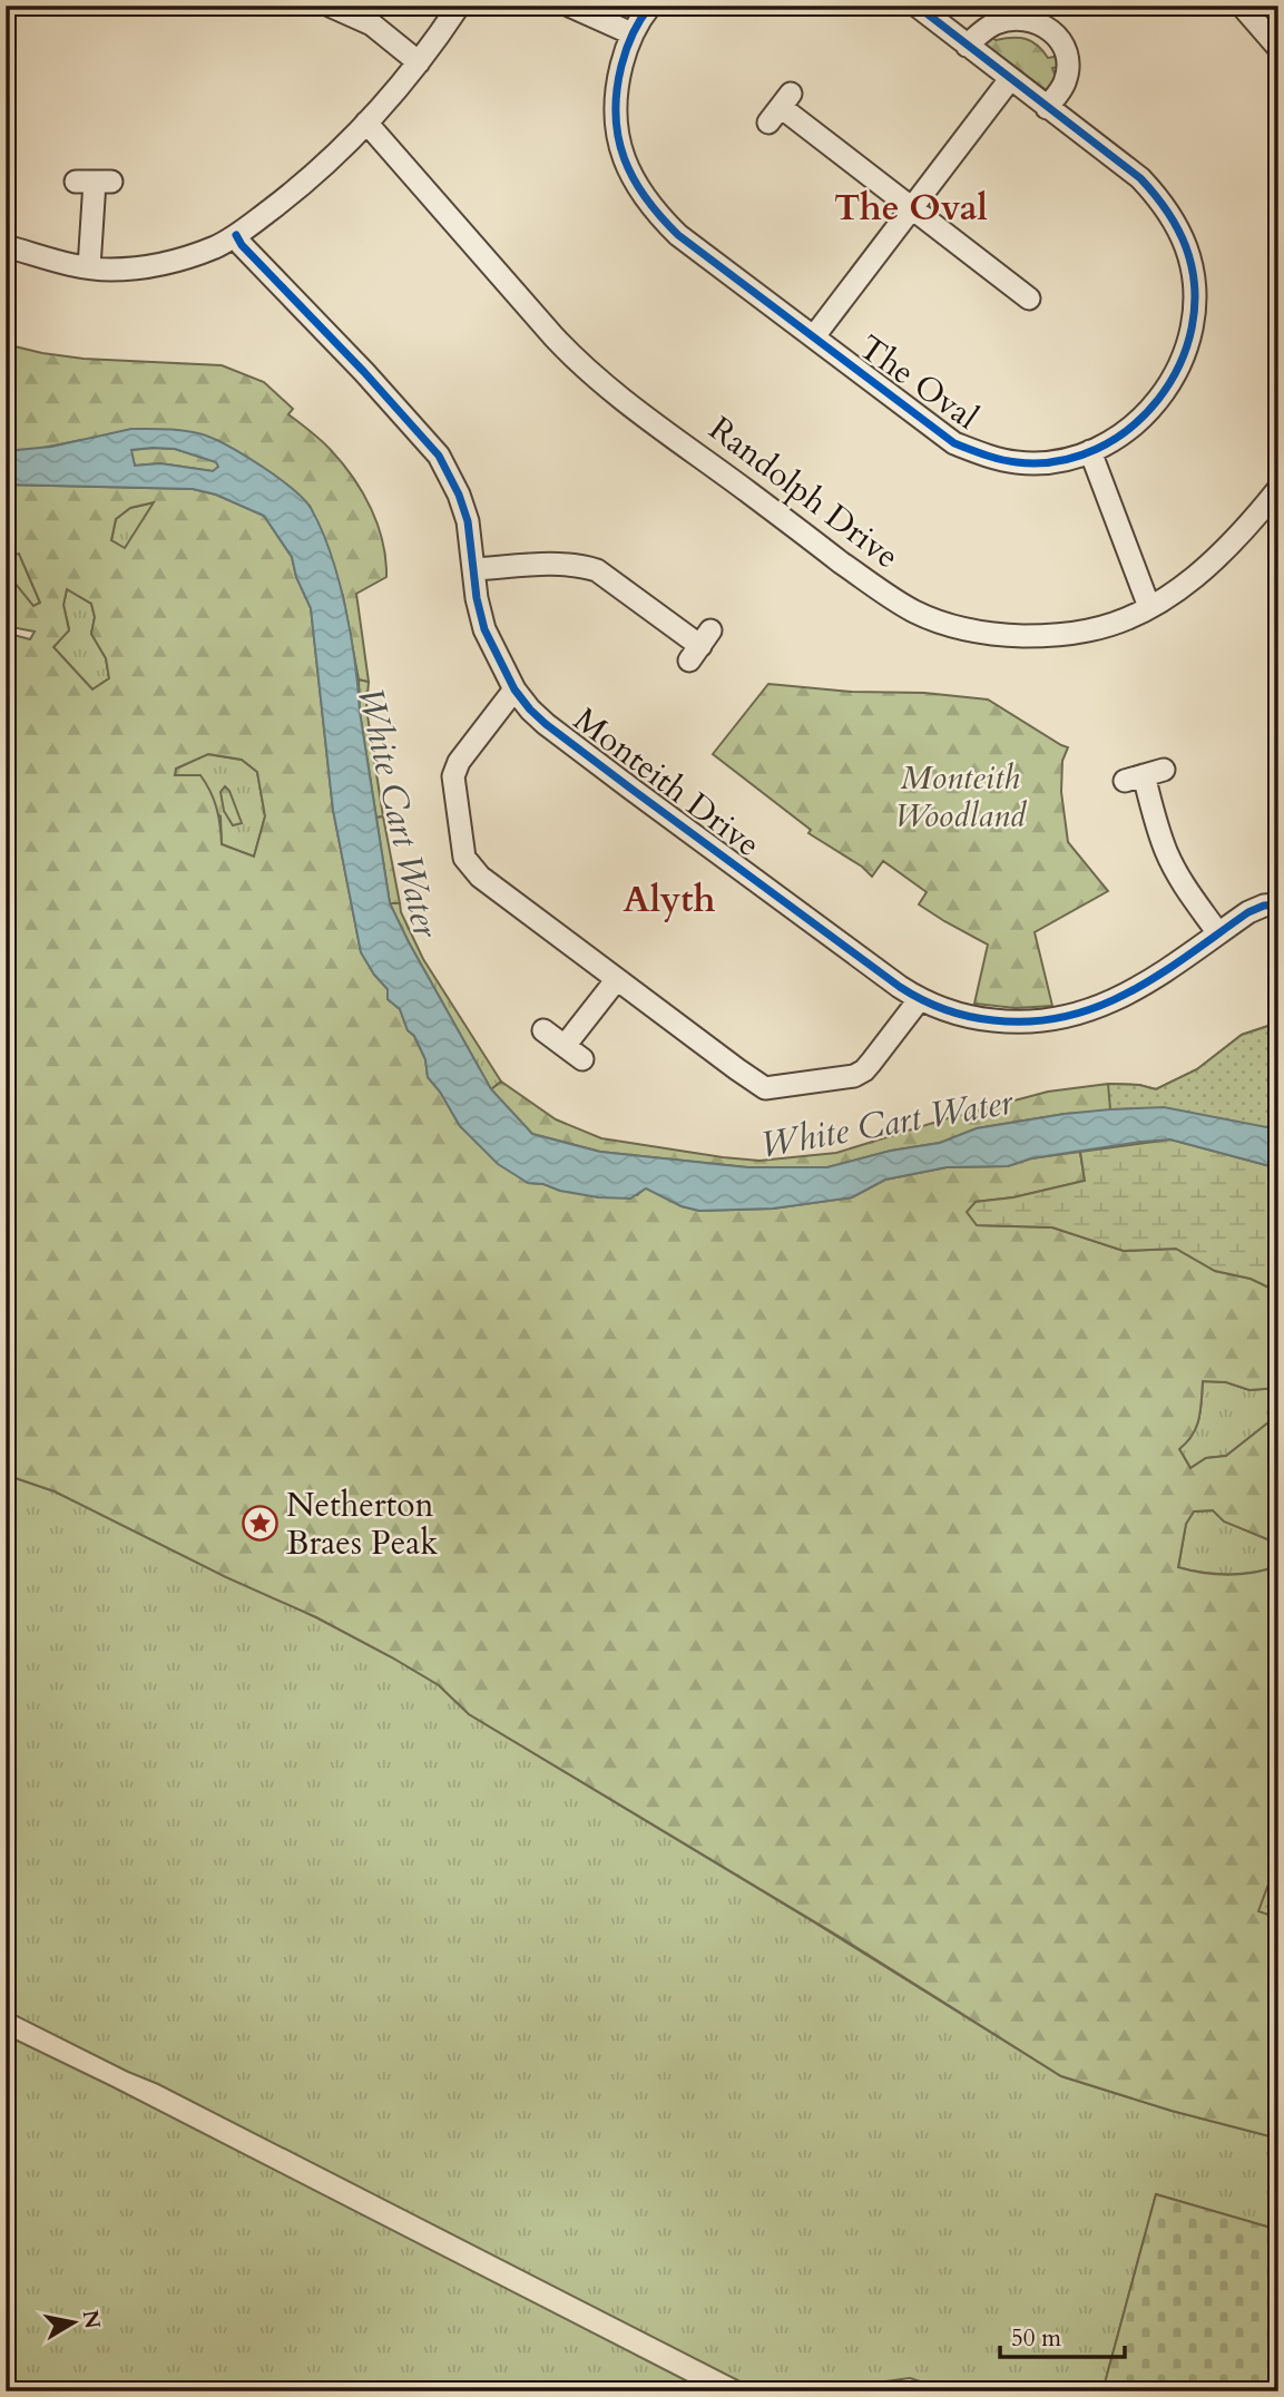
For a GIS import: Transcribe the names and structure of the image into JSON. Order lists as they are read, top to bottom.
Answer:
{
  "streets": {
    "street": ["The Oval", "Randolph Drive", "Monteith Drive"]
  },
  "districts": ["The Oval", "Alyth"],
  "water": ["White Cart Water"],
  "parks": ["Monteith Woodland"],
  "places": {
    "place": ["Netherton Braes Peak"]
  },
  "scale_bar": "50 m",
  "north": "right"
}
